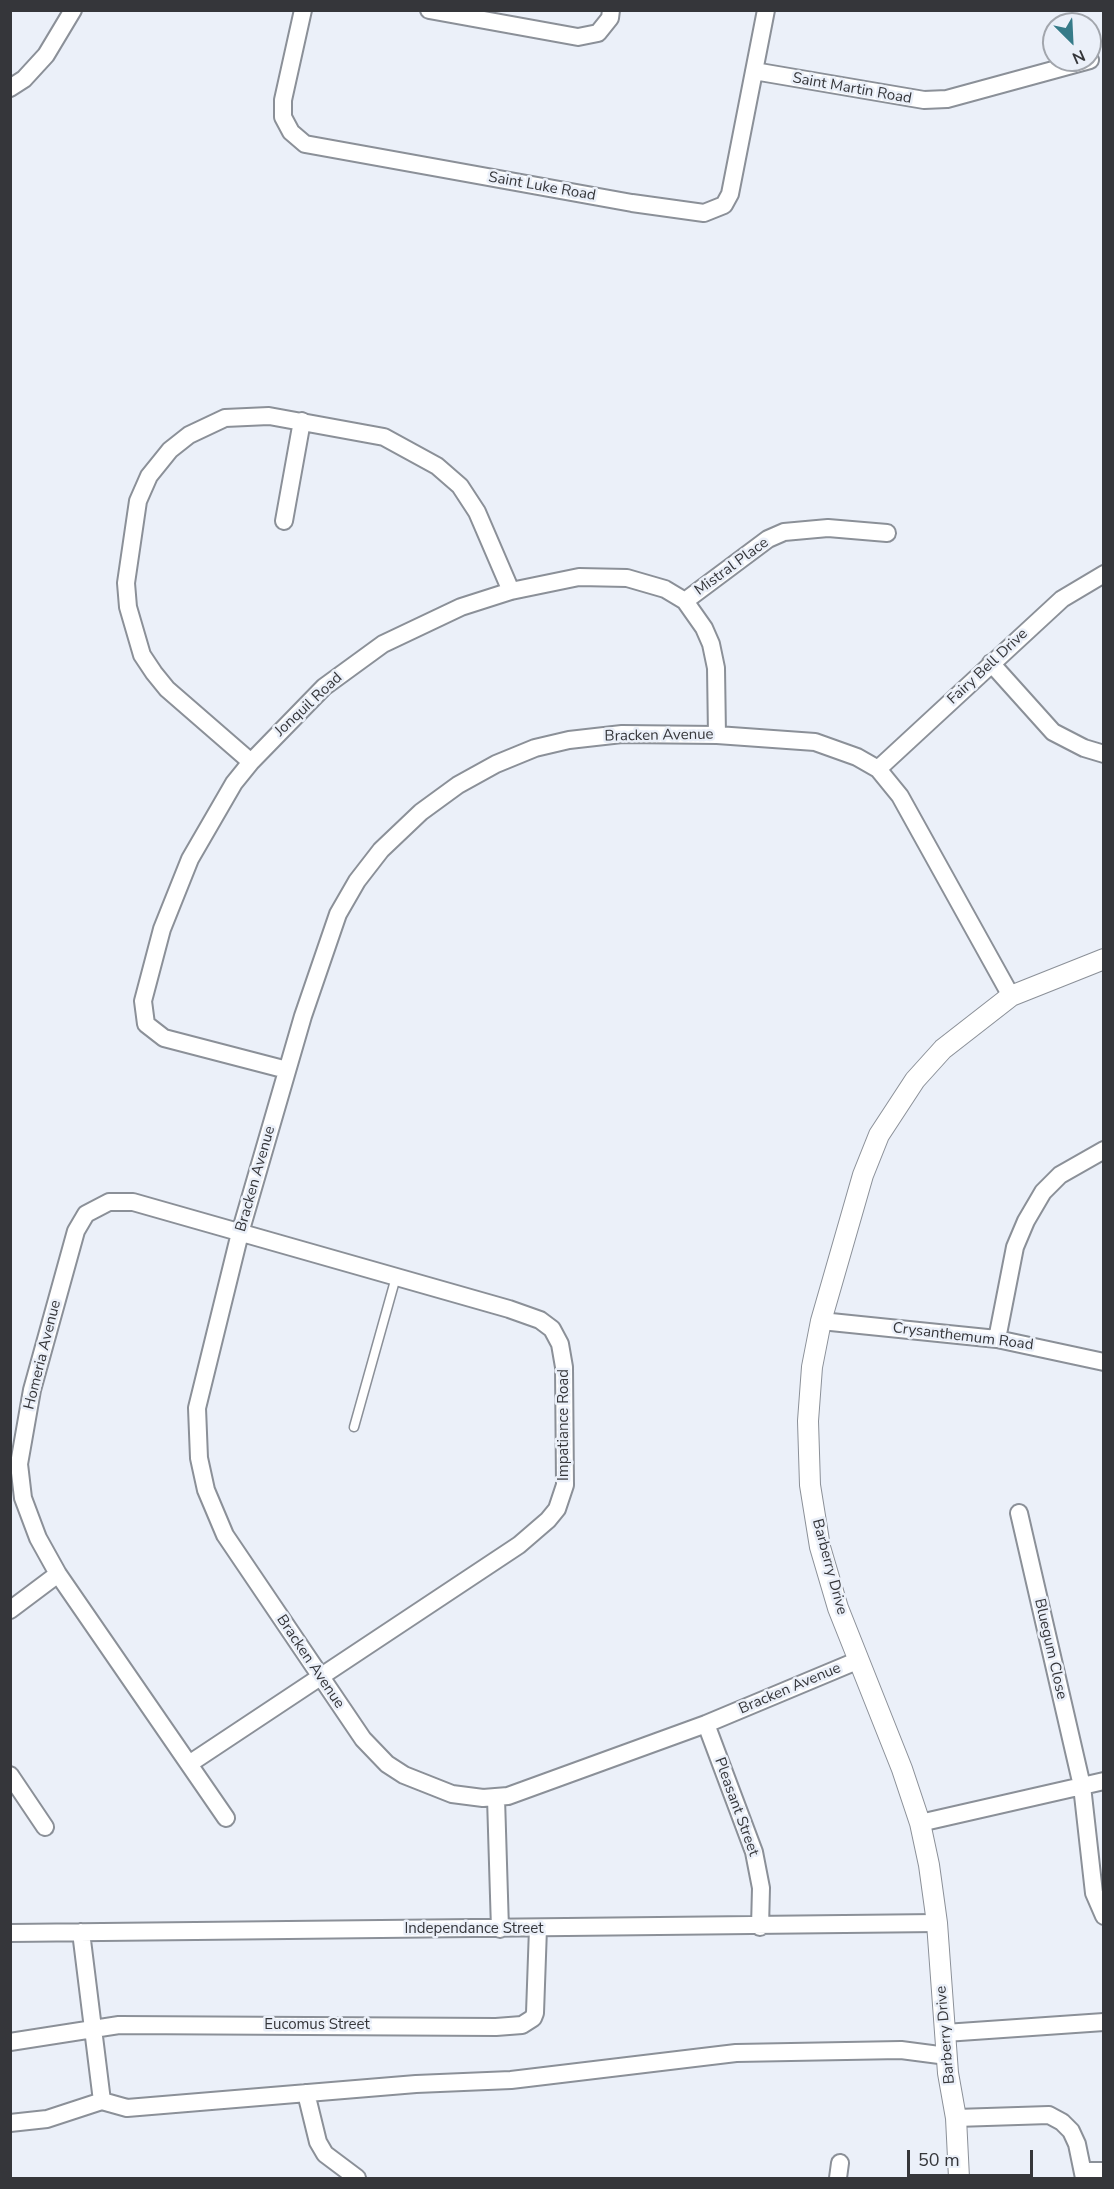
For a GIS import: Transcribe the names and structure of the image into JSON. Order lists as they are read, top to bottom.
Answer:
{
  "streets": {
    "street": [
      "Saint Martin Road",
      "Saint Luke Road",
      "Mistral Place",
      "Fairy Bell Drive",
      "Jonquil Road",
      "Bracken Avenue",
      "Crysanthemum Road",
      "Homeria Avenue",
      "Impatiance Road",
      "Barberry Drive",
      "Bluegum Close",
      "Pleasant Street",
      "Independance Street",
      "Eucomus Street"
    ]
  },
  "crossings": [
    ["Saint Martin Road", "Saint Luke Road"],
    ["Mistral Place", "Jonquil Road"],
    ["Fairy Bell Drive", "Bracken Avenue"],
    ["Jonquil Road", "Bracken Avenue"],
    ["Bracken Avenue", "Homeria Avenue"],
    ["Bracken Avenue", "Impatiance Road"],
    ["Bracken Avenue", "Barberry Drive"],
    ["Bracken Avenue", "Pleasant Street"],
    ["Crysanthemum Road", "Barberry Drive"],
    ["Homeria Avenue", "Impatiance Road"],
    ["Barberry Drive", "Independance Street"],
    ["Pleasant Street", "Independance Street"],
    ["Independance Street", "Eucomus Street"]
  ],
  "scale_bar": "50 m",
  "north": "bottom right"
}
